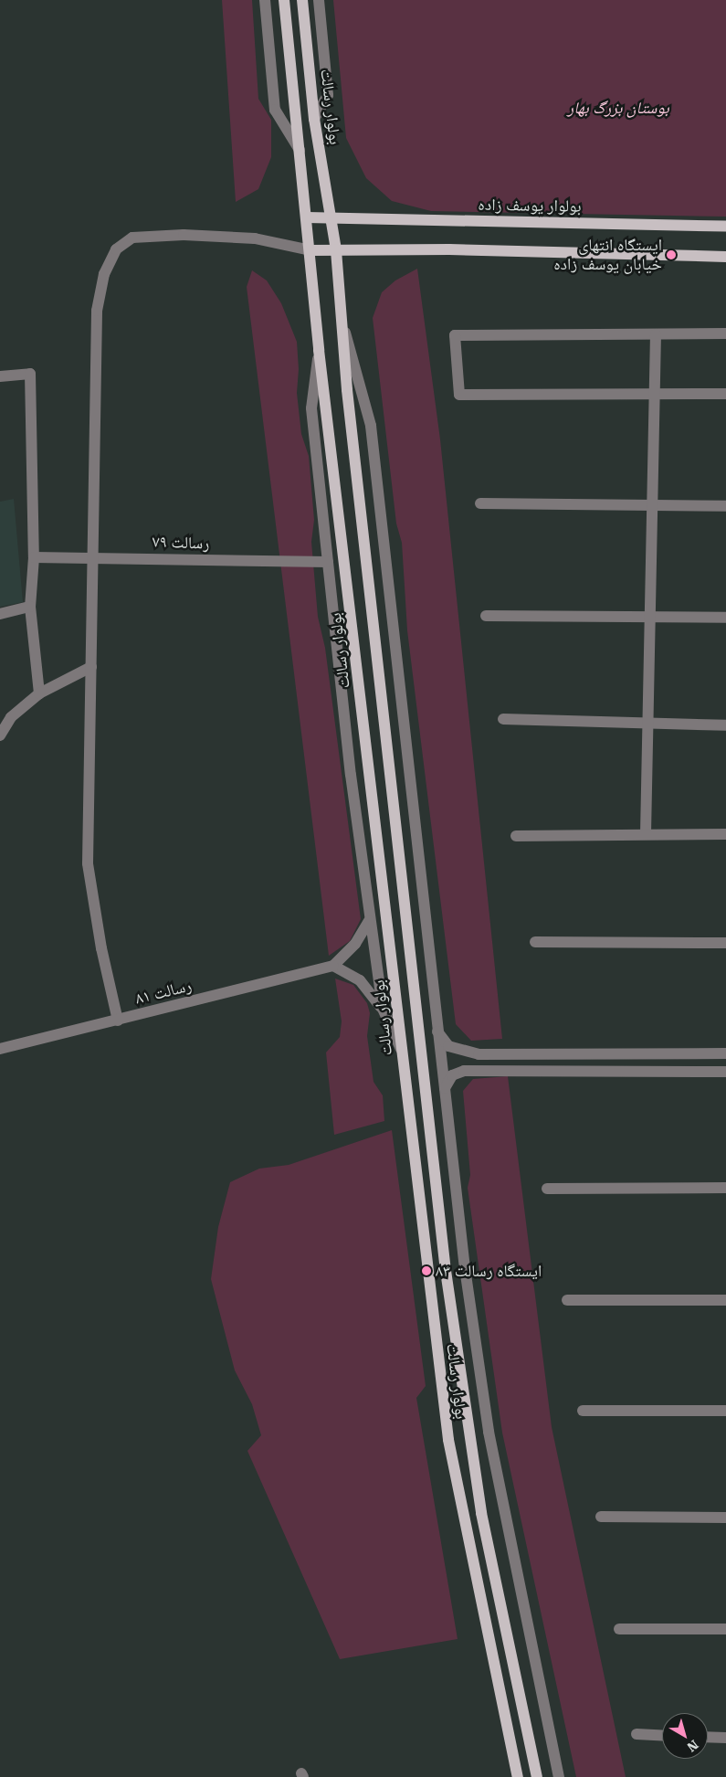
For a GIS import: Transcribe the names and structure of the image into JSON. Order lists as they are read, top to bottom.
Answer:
{
  "streets": {
    "main road": ["بولوار رسالت", "بولوار یوسف زاده"],
    "street": ["رسالت ۷۹", "رسالت ۸۱"]
  },
  "crossings": [
    ["بولوار رسالت", "بولوار یوسف زاده"]
  ],
  "parks": ["بوستان بزرگ بهار"],
  "places": ["ایستگاه انتهای خیابان یوسف زاده", "ایستگاه رسالت ۸۳"],
  "north": "bottom right"
}
